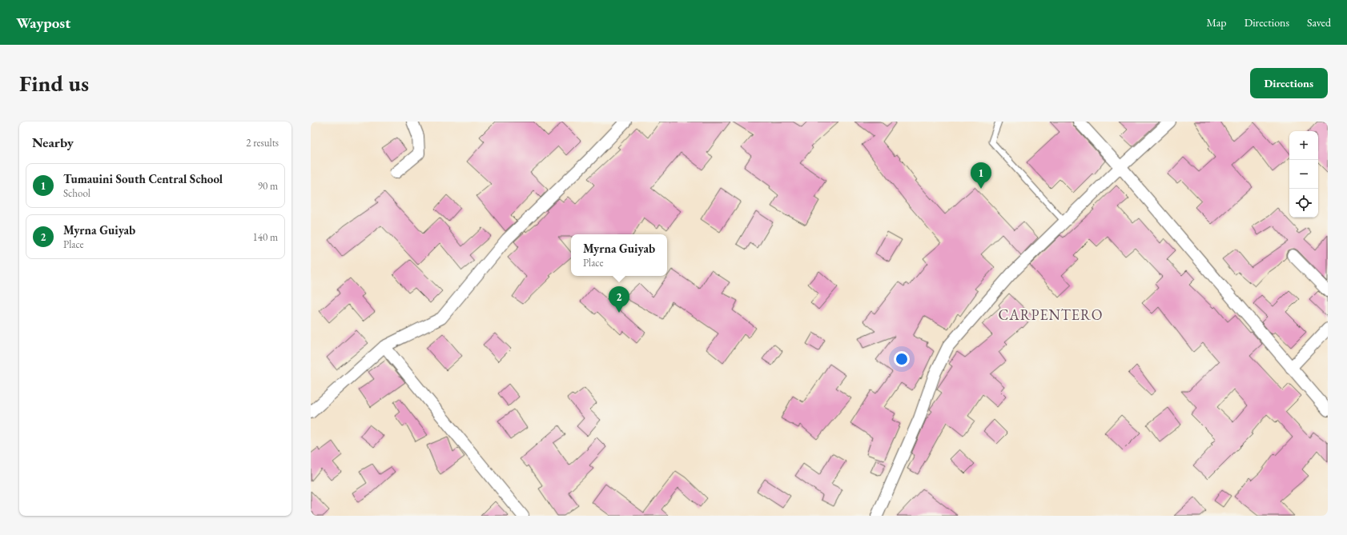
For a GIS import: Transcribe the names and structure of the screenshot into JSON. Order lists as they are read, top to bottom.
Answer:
{
  "districts": ["CARPENTERO"],
  "page": {
    "header": "Waypost",
    "nav": ["Map", "Directions", "Saved"],
    "buttons": "Directions",
    "title": "Find us",
    "heading": ["Nearby", "2 results"],
    "map_buttons": ["+", "−"],
    "pins": ["1", "2"],
    "list": [
      {
        "mark": "1",
        "name": "Tumauini South Central School",
        "note": "School",
        "value": "90 m"
      },
      {
        "mark": "2",
        "name": "Myrna Guiyab",
        "note": "Place",
        "value": "140 m"
      }
    ],
    "popup": ["Myrna Guiyab", "Place"]
  }
}
